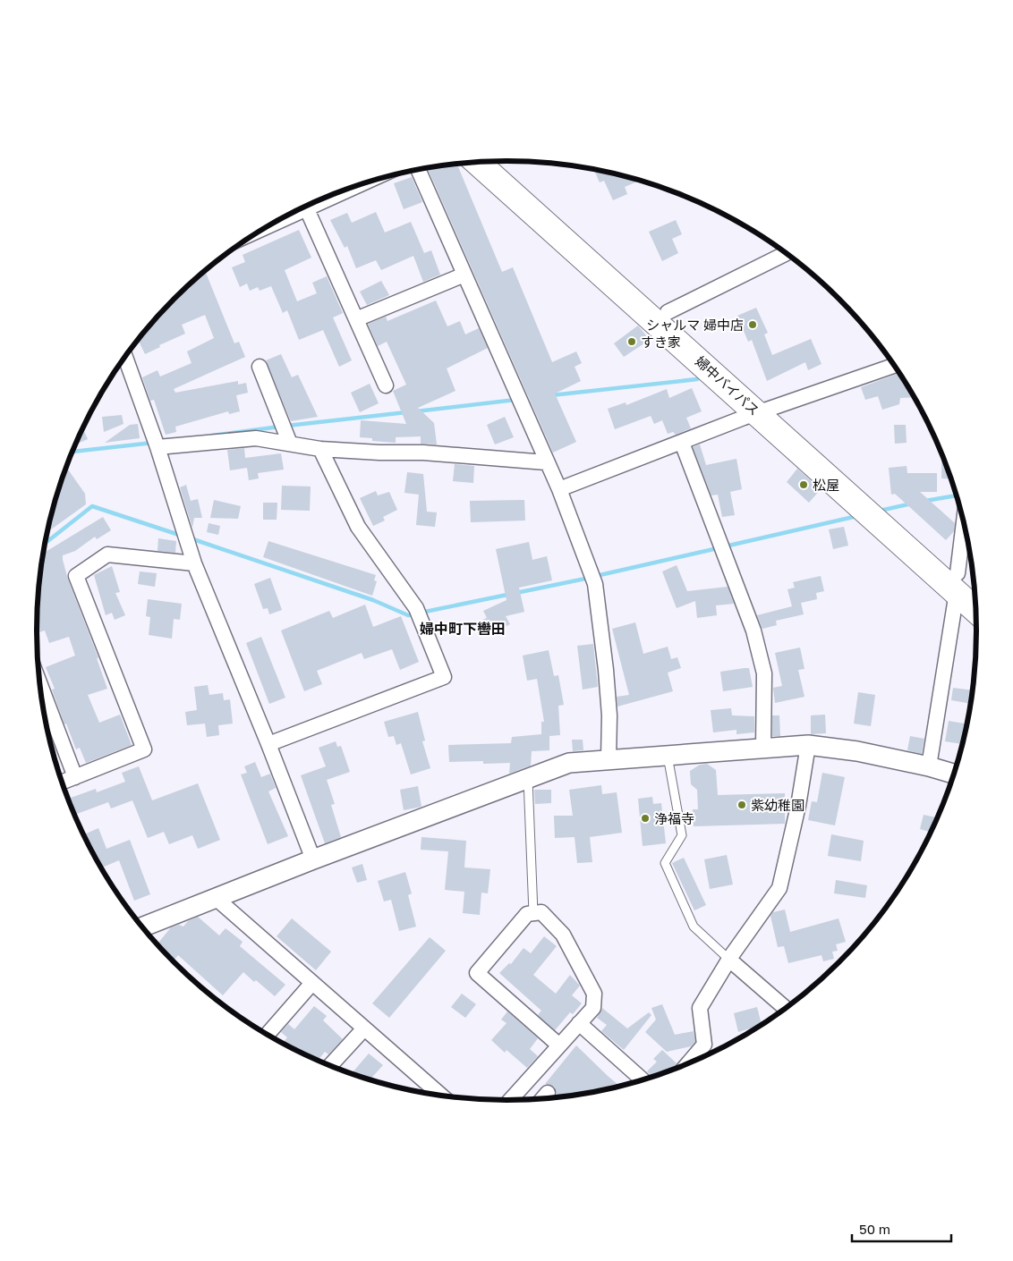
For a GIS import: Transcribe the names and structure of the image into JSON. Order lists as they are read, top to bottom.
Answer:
{
  "streets": {
    "highway": ["婦中バイパス"]
  },
  "districts": ["婦中町下轡田"],
  "places": [
    "シャルマ 婦中店",
    "すき家",
    "松屋",
    "紫幼稚園",
    "浄福寺"
  ],
  "scale_bar": "50 m"
}
